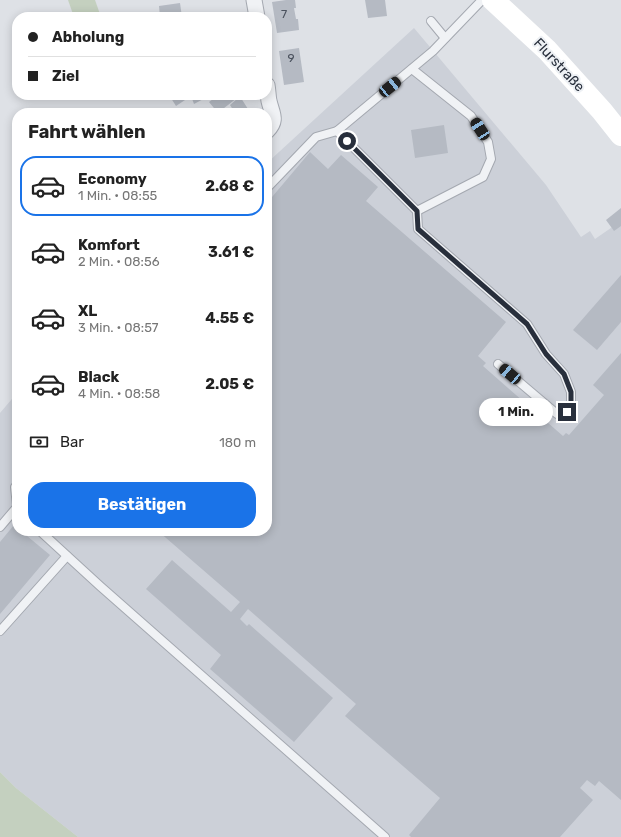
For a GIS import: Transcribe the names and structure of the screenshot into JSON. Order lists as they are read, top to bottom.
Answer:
{
  "streets": {
    "main road": ["Flurstraße"]
  },
  "house_numbers": ["7", "9"],
  "page": {
    "banner": ["Abholung", "Ziel"],
    "heading": "Fahrt wählen",
    "list": [
      {
        "name": "Economy",
        "note": "1 Min. · 08:55",
        "value": "2.68 €"
      },
      {
        "name": "Komfort",
        "note": "2 Min. · 08:56",
        "value": "3.61 €"
      },
      {
        "name": "XL",
        "note": "3 Min. · 08:57",
        "value": "4.55 €"
      },
      {
        "name": "Black",
        "note": "4 Min. · 08:58",
        "value": "2.05 €"
      }
    ],
    "bubble": "1 Min.",
    "pay": ["Bar", "180 m"],
    "buttons": "Bestätigen"
  }
}
